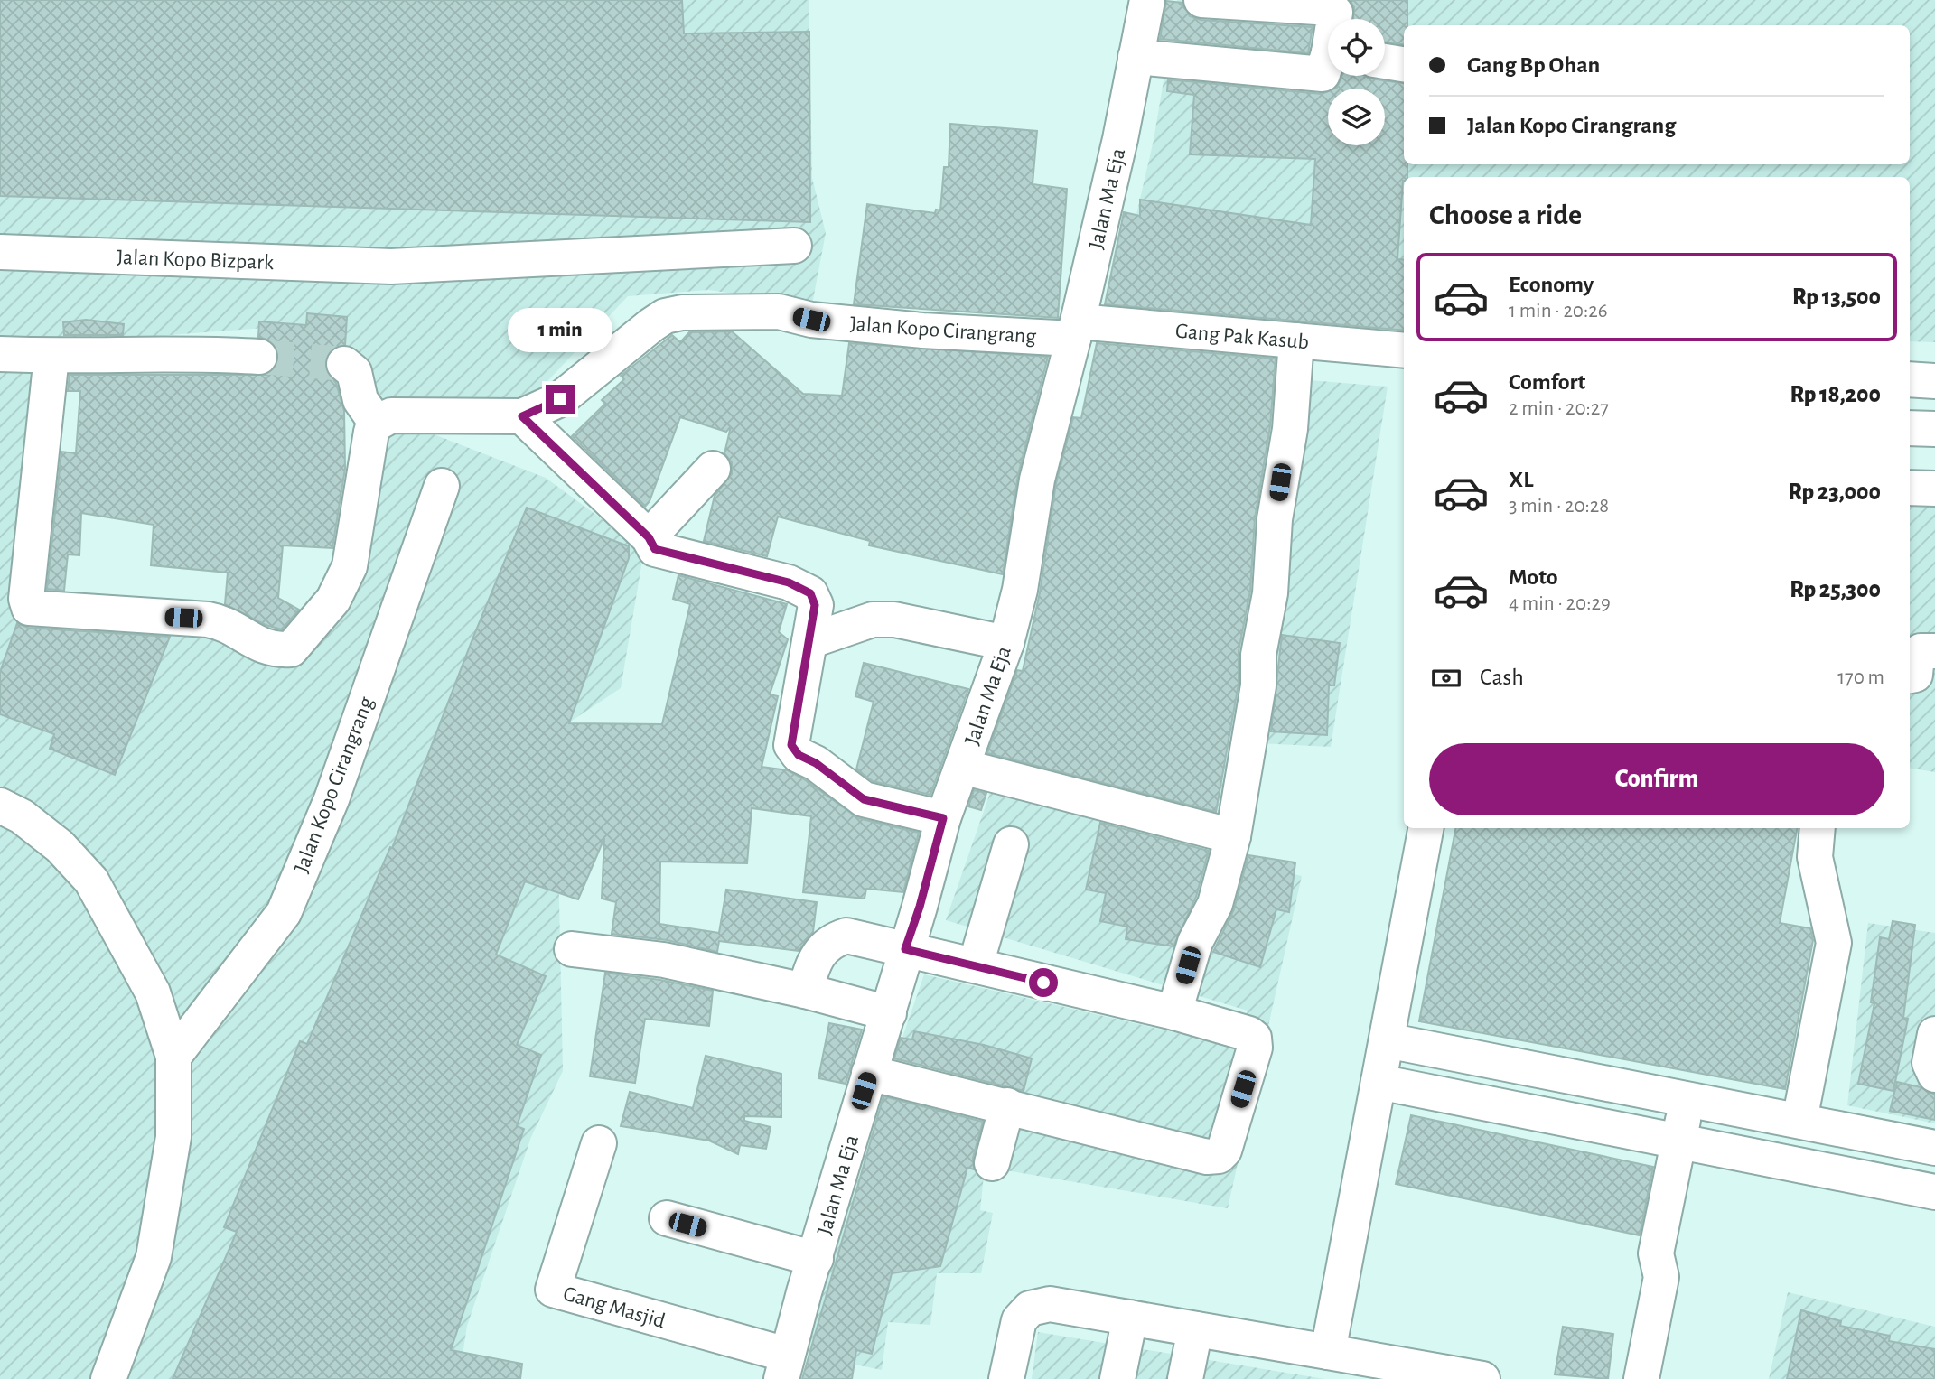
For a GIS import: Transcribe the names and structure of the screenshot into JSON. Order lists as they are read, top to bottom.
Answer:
{
  "streets": {
    "street": [
      "Jalan Ma Eja",
      "Jalan Kopo Bizpark",
      "Jalan Kopo Cirangrang",
      "Gang Pak Kasub",
      "Gang Masjid"
    ]
  },
  "crossings": [
    ["Jalan Ma Eja", "Jalan Kopo Cirangrang"],
    ["Jalan Ma Eja", "Gang Pak Kasub"],
    ["Jalan Ma Eja", "Gang Masjid"],
    ["Jalan Kopo Cirangrang", "Gang Pak Kasub"]
  ],
  "page": {
    "banner": ["Gang Bp Ohan", "Jalan Kopo Cirangrang"],
    "heading": "Choose a ride",
    "list": [
      {
        "name": "Economy",
        "note": "1 min · 20:26",
        "value": "Rp 13,500"
      },
      {
        "name": "Comfort",
        "note": "2 min · 20:27",
        "value": "Rp 18,200"
      },
      {
        "name": "XL",
        "note": "3 min · 20:28",
        "value": "Rp 23,000"
      },
      {
        "name": "Moto",
        "note": "4 min · 20:29",
        "value": "Rp 25,300"
      }
    ],
    "bubble": "1 min",
    "pay": ["Cash", "170 m"],
    "buttons": "Confirm"
  }
}
